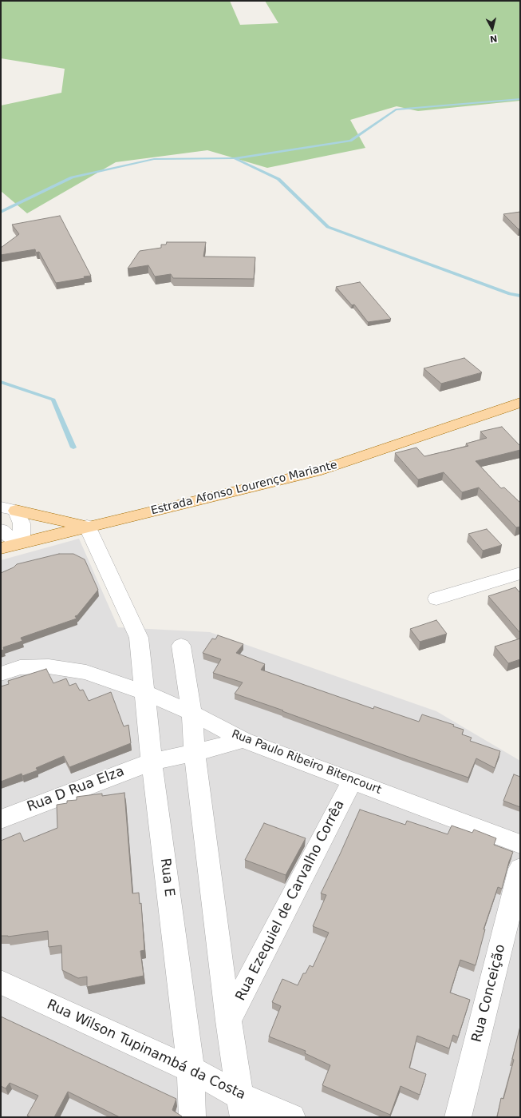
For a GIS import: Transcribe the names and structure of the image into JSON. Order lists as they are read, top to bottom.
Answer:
{
  "streets": {
    "main road": ["Estrada Afonso Lourenço Mariante"],
    "street": [
      "Rua Paulo Ribeiro Bitencourt",
      "Rua D Rua Elza",
      "Rua E",
      "Rua Ezequiel de Carvalho Corrêa",
      "Rua Conceição",
      "Rua Wilson Tupinambá da Costa"
    ]
  },
  "crossings": [
    ["Estrada Afonso Lourenço Mariante", "Rua E"],
    ["Rua Paulo Ribeiro Bitencourt", "Rua D Rua Elza"],
    ["Rua Paulo Ribeiro Bitencourt", "Rua E"],
    ["Rua Paulo Ribeiro Bitencourt", "Rua Ezequiel de Carvalho Corrêa"],
    ["Rua D Rua Elza", "Rua E"],
    ["Rua E", "Rua Wilson Tupinambá da Costa"]
  ],
  "north": "bottom"
}
